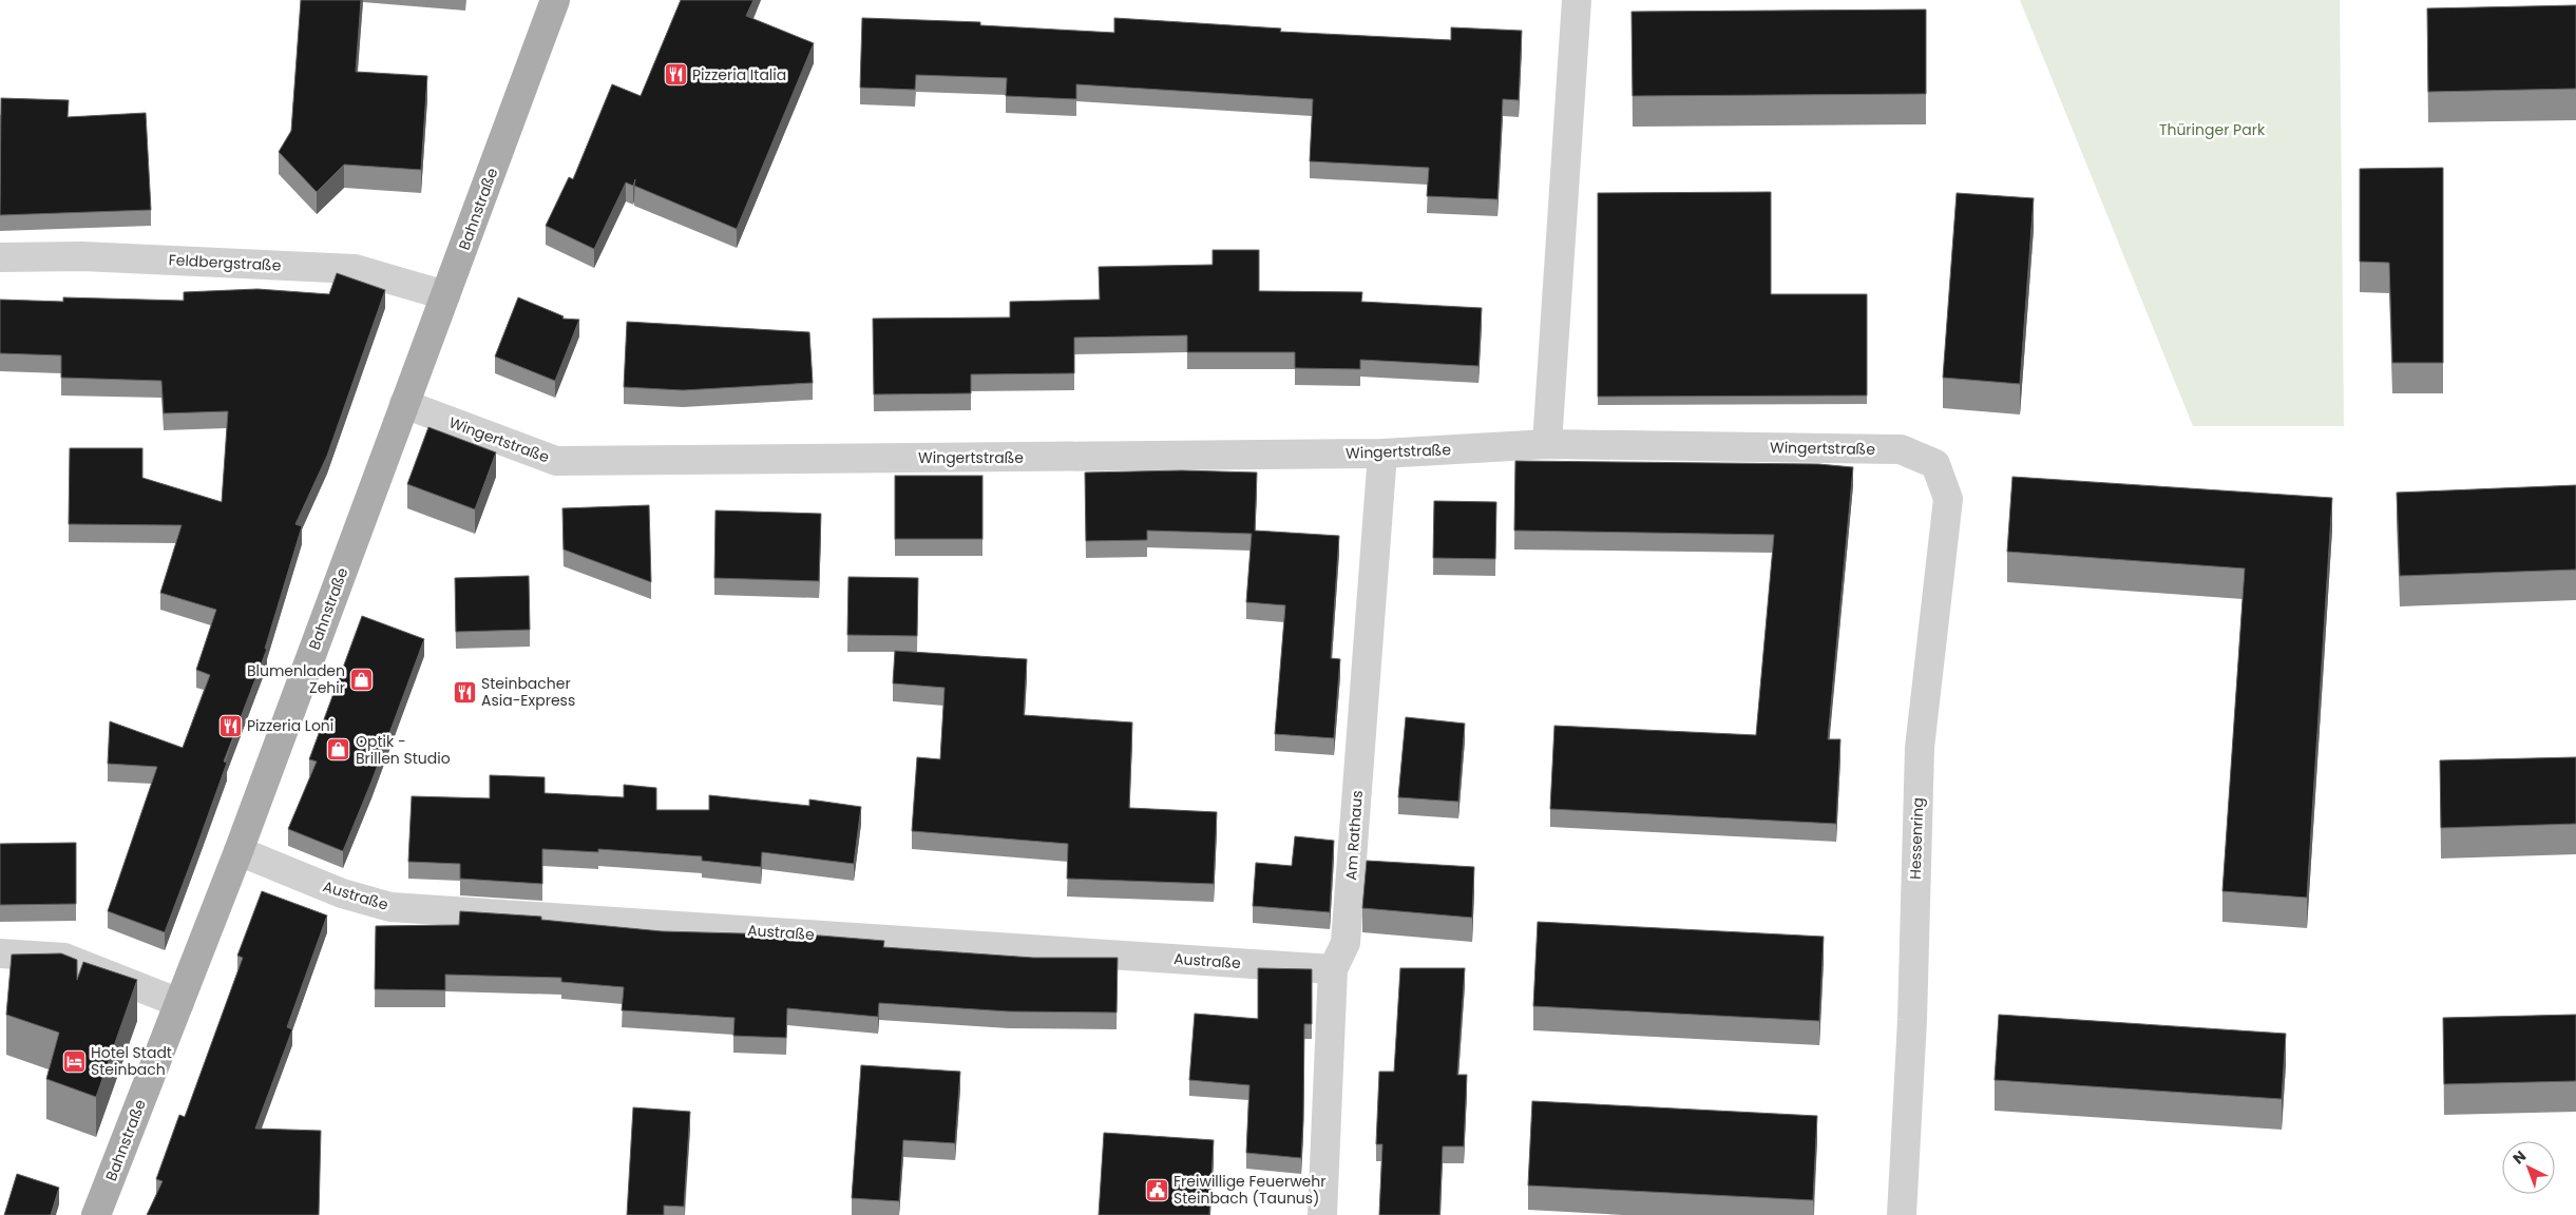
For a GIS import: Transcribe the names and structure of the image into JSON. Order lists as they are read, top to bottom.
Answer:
{
  "streets": {
    "main road": ["Bahnstraße"],
    "street": [
      "Feldbergstraße",
      "Wingertstraße",
      "Am Rathaus",
      "Hessenring",
      "Austraße"
    ]
  },
  "crossings": [
    ["Bahnstraße", "Feldbergstraße"],
    ["Bahnstraße", "Wingertstraße"],
    ["Bahnstraße", "Austraße"],
    ["Wingertstraße", "Am Rathaus"],
    ["Wingertstraße", "Hessenring"],
    ["Am Rathaus", "Austraße"]
  ],
  "parks": ["Thüringer Park"],
  "places": {
    "restaurant": ["Pizzeria Italia", "Steinbacher Asia-Express", "Pizzeria Loni"],
    "shop": ["Blumenladen Zehir", "Optik - Brillen Studio"],
    "hotel": ["Hotel Stadt Steinbach"],
    "public building": ["Freiwillige Feuerwehr Steinbach (Taunus)"]
  },
  "north": "top left"
}
